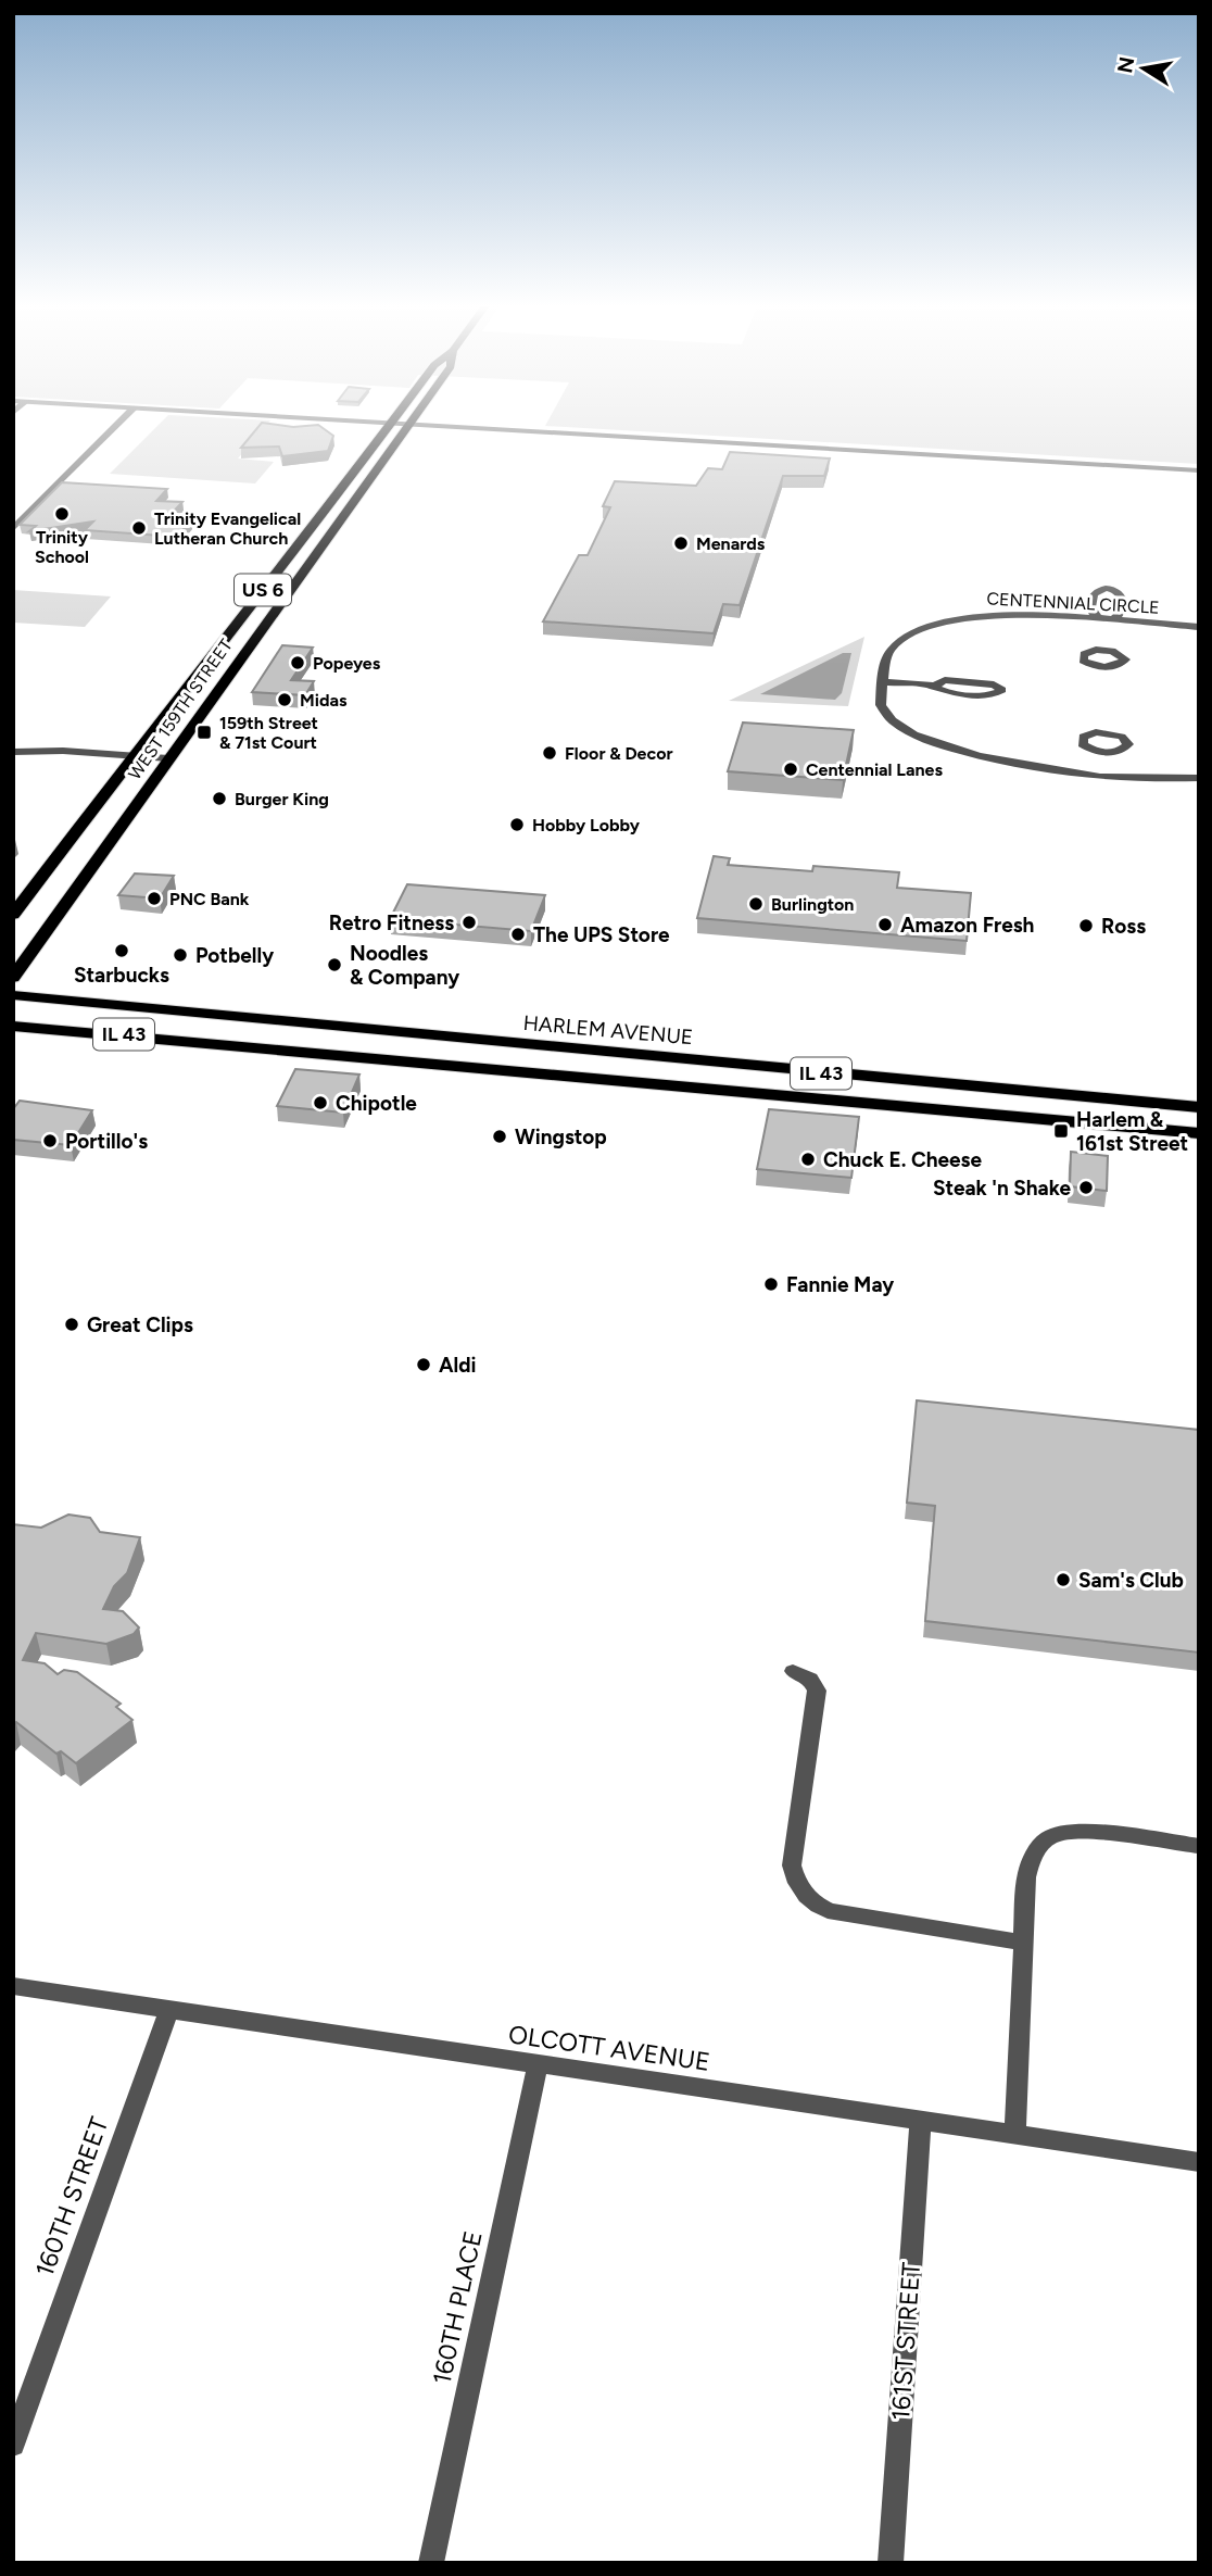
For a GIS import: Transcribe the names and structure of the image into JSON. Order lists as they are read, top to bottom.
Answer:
{
  "streets": {
    "main road": [
      "US 6",
      "WEST 159TH STREET",
      "HARLEM AVENUE",
      "IL 43"
    ],
    "street": [
      "CENTENNIAL CIRCLE",
      "OLCOTT AVENUE",
      "160TH STREET",
      "160TH PLACE",
      "161ST STREET"
    ]
  },
  "crossings": [
    ["OLCOTT AVENUE", "160TH STREET"],
    ["OLCOTT AVENUE", "160TH PLACE"],
    ["OLCOTT AVENUE", "161ST STREET"]
  ],
  "places": {
    "other": [
      "Trinity School",
      "Trinity Evangelical Lutheran Church",
      "Menards",
      "Popeyes",
      "Midas",
      "Floor & Decor",
      "Centennial Lanes",
      "Burger King",
      "Hobby Lobby",
      "PNC Bank",
      "Burlington",
      "Retro Fitness",
      "Amazon Fresh",
      "Ross",
      "The UPS Store",
      "Starbucks",
      "Potbelly",
      "Noodles & Company",
      "Chipotle",
      "Wingstop",
      "Portillo's",
      "Chuck E. Cheese",
      "Steak 'n Shake",
      "Fannie May",
      "Great Clips",
      "Aldi",
      "Sam's Club"
    ],
    "transit": ["159th Street & 71st Court", "Harlem & 161st Street"]
  },
  "north": "left"
}
